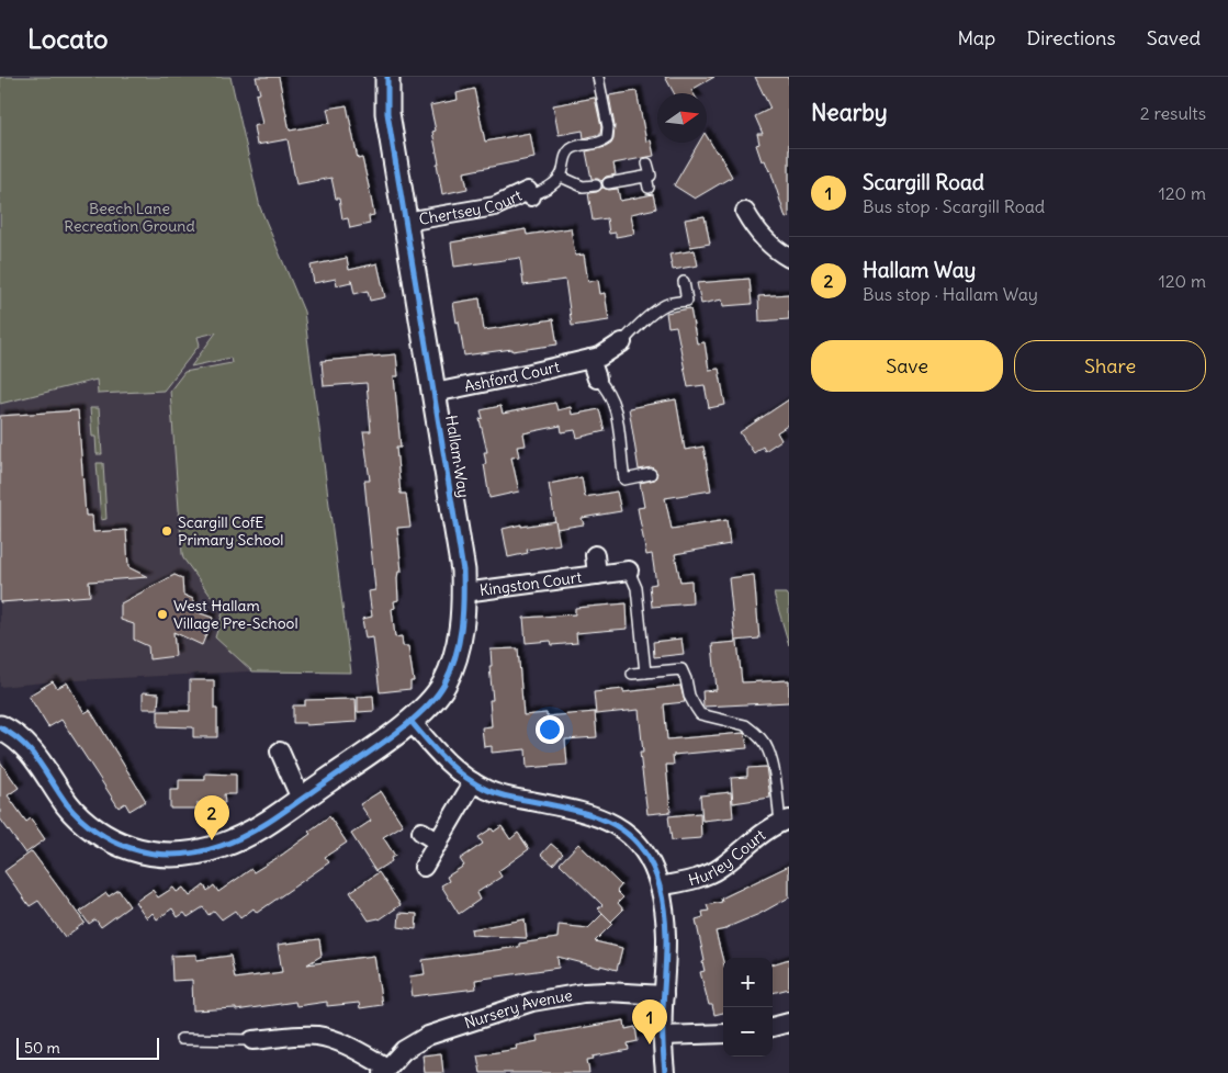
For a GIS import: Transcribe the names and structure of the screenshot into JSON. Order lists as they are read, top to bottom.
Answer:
{
  "streets": {
    "street": [
      "Chertsey Court",
      "Ashford Court",
      "Hallam Way",
      "Kingston Court",
      "Hurley Court",
      "Nursery Avenue"
    ]
  },
  "crossings": [
    ["Chertsey Court", "Hallam Way"],
    ["Ashford Court", "Hallam Way"],
    ["Hallam Way", "Kingston Court"]
  ],
  "parks": ["Beech Lane Recreation Ground"],
  "places": ["Scargill CofE Primary School", "West Hallam Village Pre-School"],
  "scale_bar": "50 m",
  "north": "right",
  "page": {
    "header": "Locato",
    "nav": ["Map", "Directions", "Saved"],
    "heading": ["Nearby", "2 results"],
    "list": [
      {
        "mark": "1",
        "name": "Scargill Road",
        "note": "Bus stop · Scargill Road",
        "value": "120 m"
      },
      {
        "mark": "2",
        "name": "Hallam Way",
        "note": "Bus stop · Hallam Way",
        "value": "120 m"
      }
    ],
    "buttons": ["Save", "Share"],
    "pins": ["2", "1"],
    "map_buttons": ["+", "−"],
    "scale": "50 m"
  }
}
